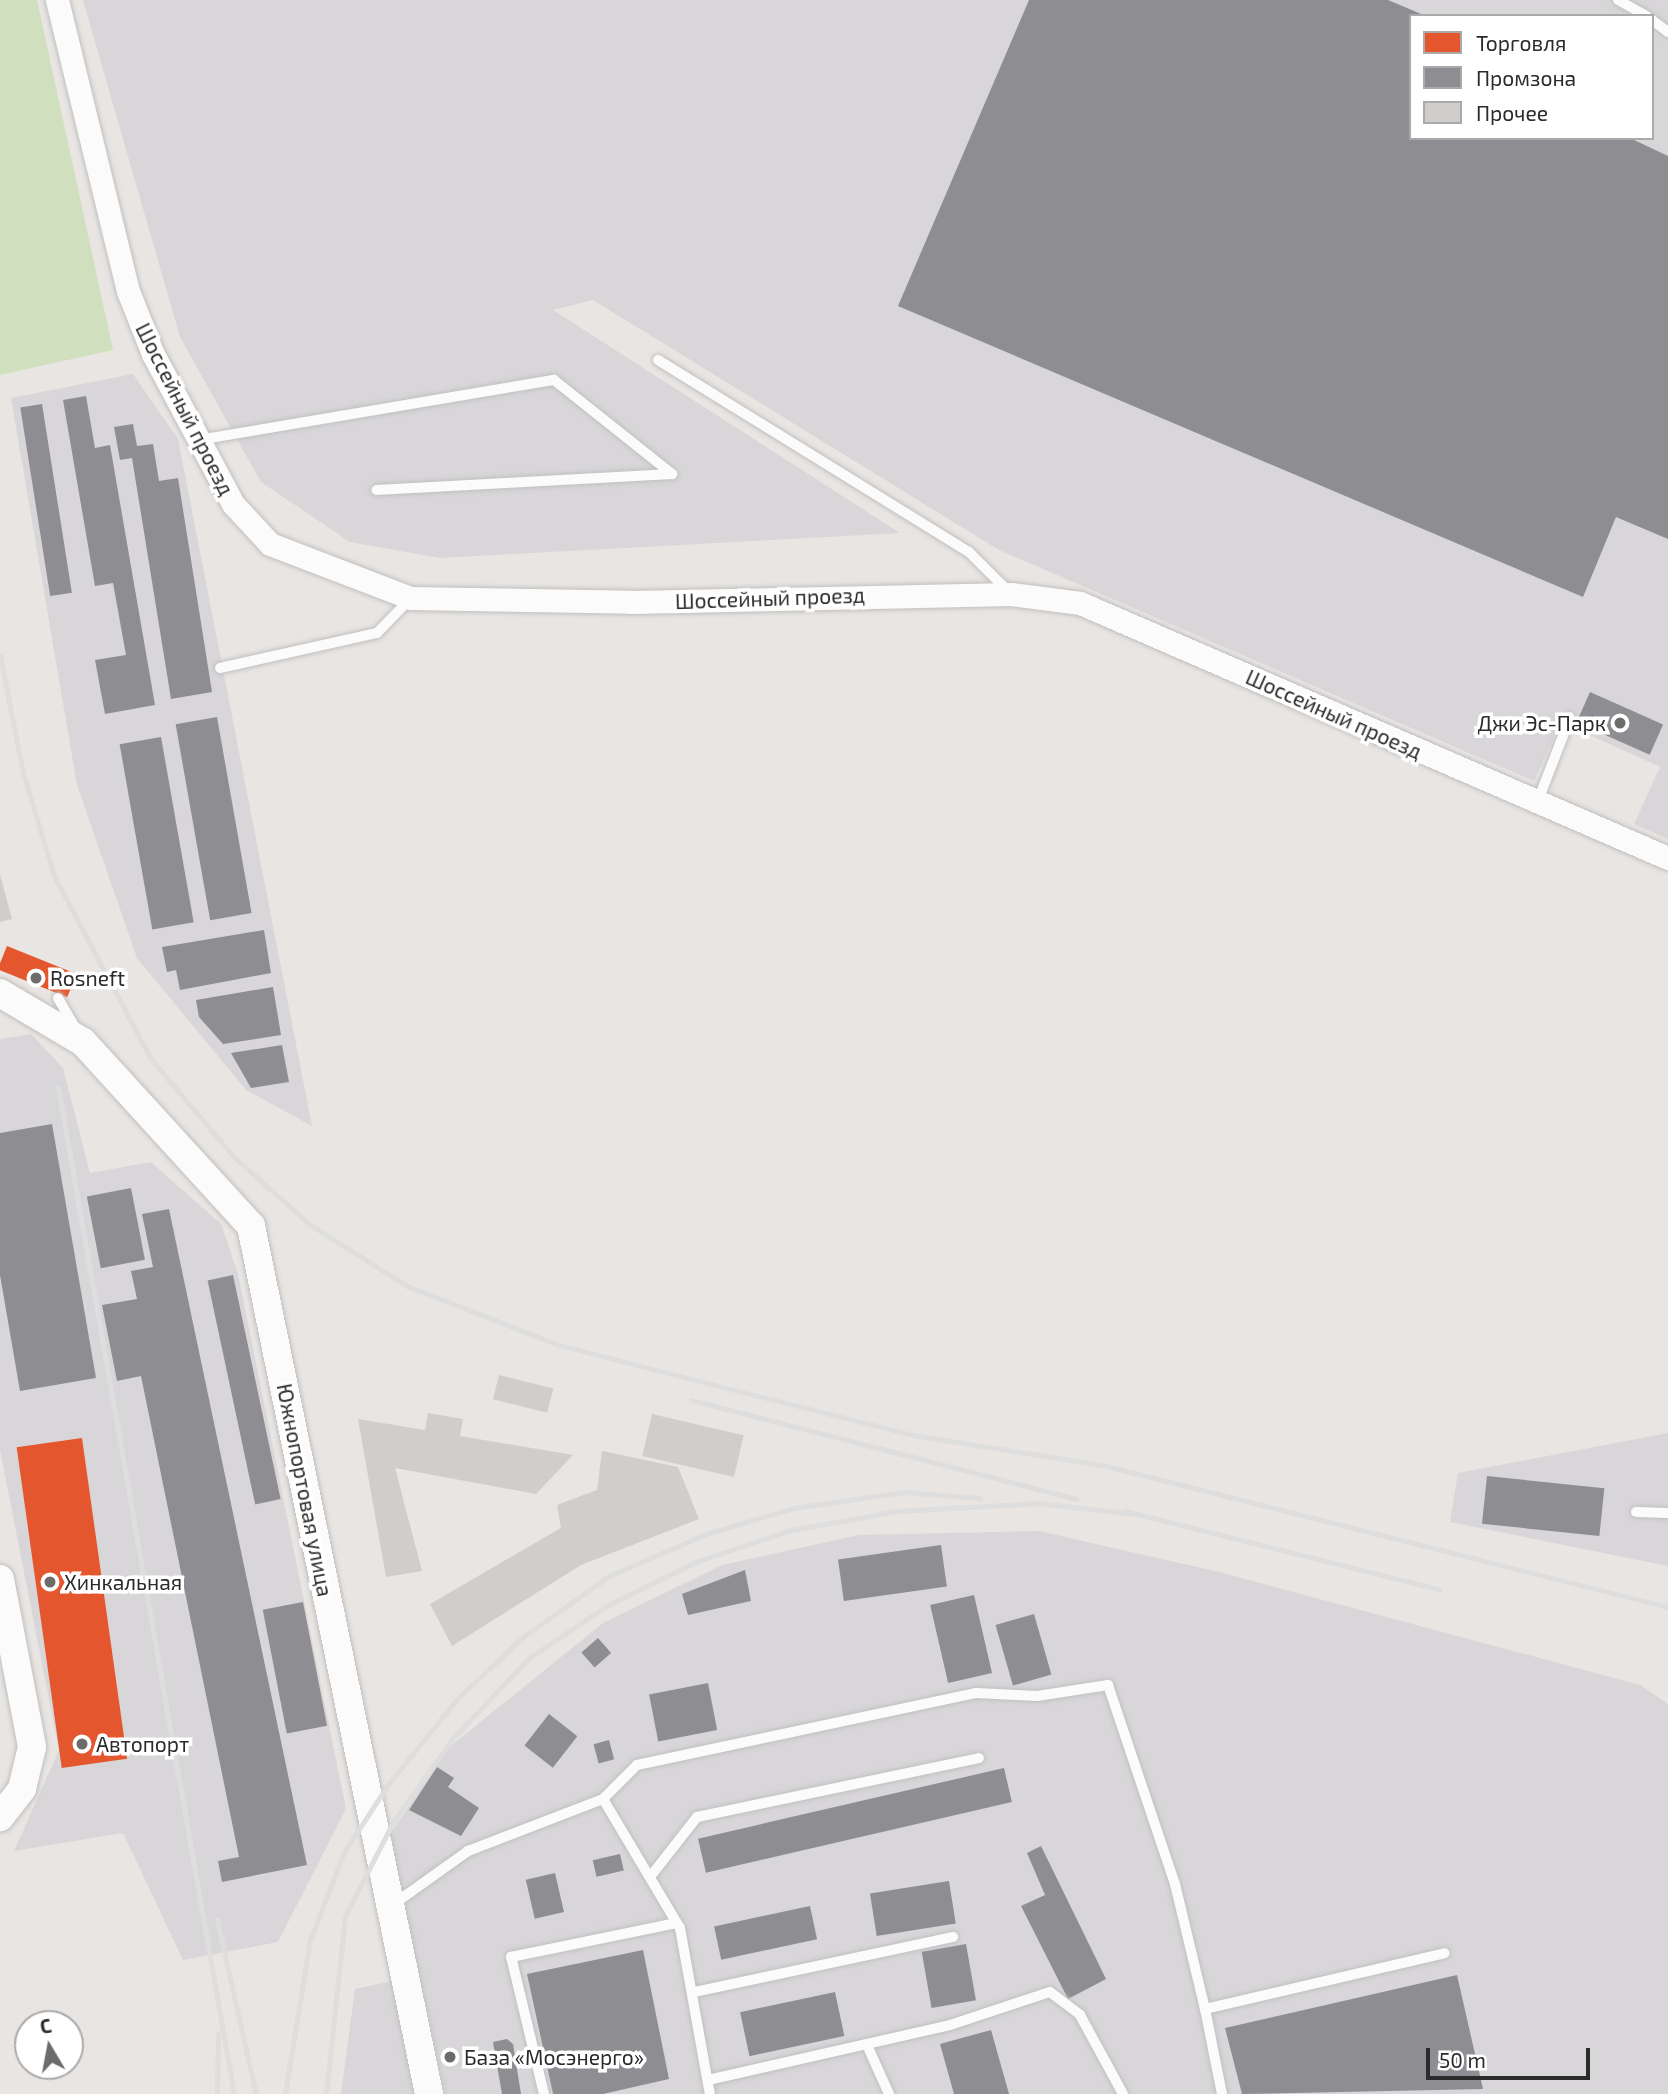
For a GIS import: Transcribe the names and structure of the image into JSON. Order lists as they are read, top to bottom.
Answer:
{
  "streets": {
    "street": ["Шоссейный проезд", "Южнопортовая улица"]
  },
  "places": [
    "Джи Эс-Парк",
    "Rosneft",
    "Хинкальная",
    "Автопорт",
    "База «Мосэнерго»"
  ],
  "legend": ["Торговля", "Промзона", "Прочее"],
  "scale_bar": "50 m",
  "north": "top"
}
